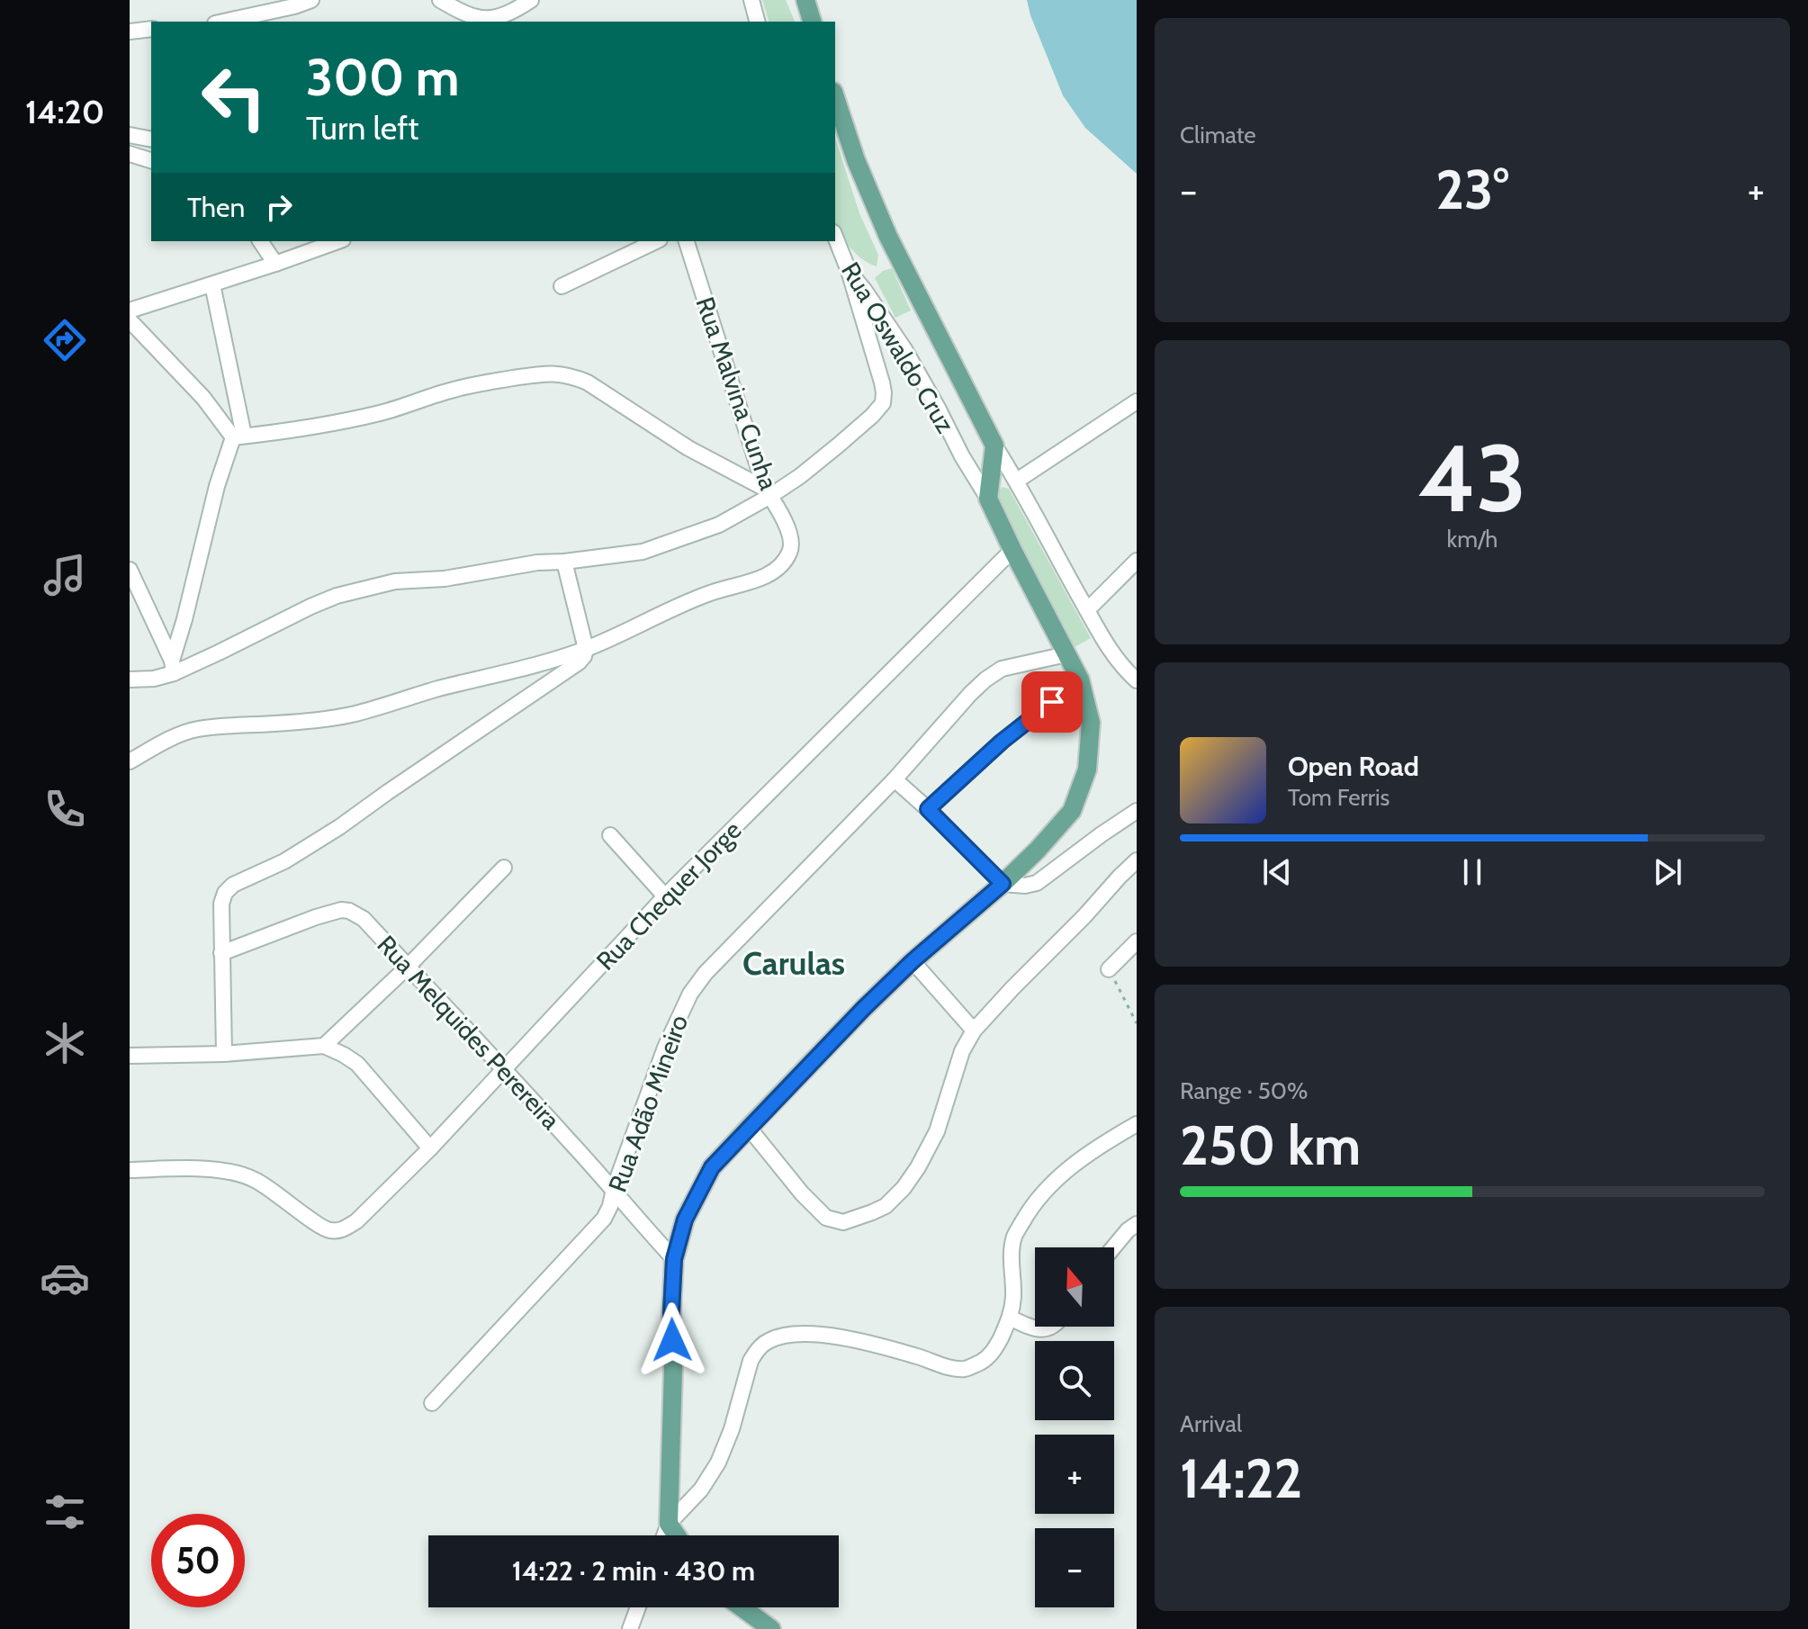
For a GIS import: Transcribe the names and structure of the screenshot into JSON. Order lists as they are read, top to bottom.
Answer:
{
  "streets": {
    "street": [
      "Rua Oswaldo Cruz",
      "Rua Malvina Cunha",
      "Rua Chequer Jorge",
      "Rua Melquides Perereira",
      "Rua Adão Mineiro"
    ]
  },
  "crossings": [
    ["Rua Chequer Jorge", "Rua Melquides Perereira"],
    ["Rua Melquides Perereira", "Rua Adão Mineiro"]
  ],
  "districts": ["Carulas"],
  "north": "top",
  "page": {
    "tabs": "14:20",
    "tile": [
      "Climate",
      ["43", "km/h"],
      ["Range · 50%", "250 km"],
      ["Arrival", "14:22"]
    ],
    "turn": ["300 m", "Turn left"],
    "heat": ["−", "23°", "+"],
    "then": "Then",
    "song": ["Open Road", "Tom Ferris"],
    "map_buttons": ["+", "−"],
    "limit": "50",
    "trip": "14:22 · 2 min · 430 m"
  }
}
